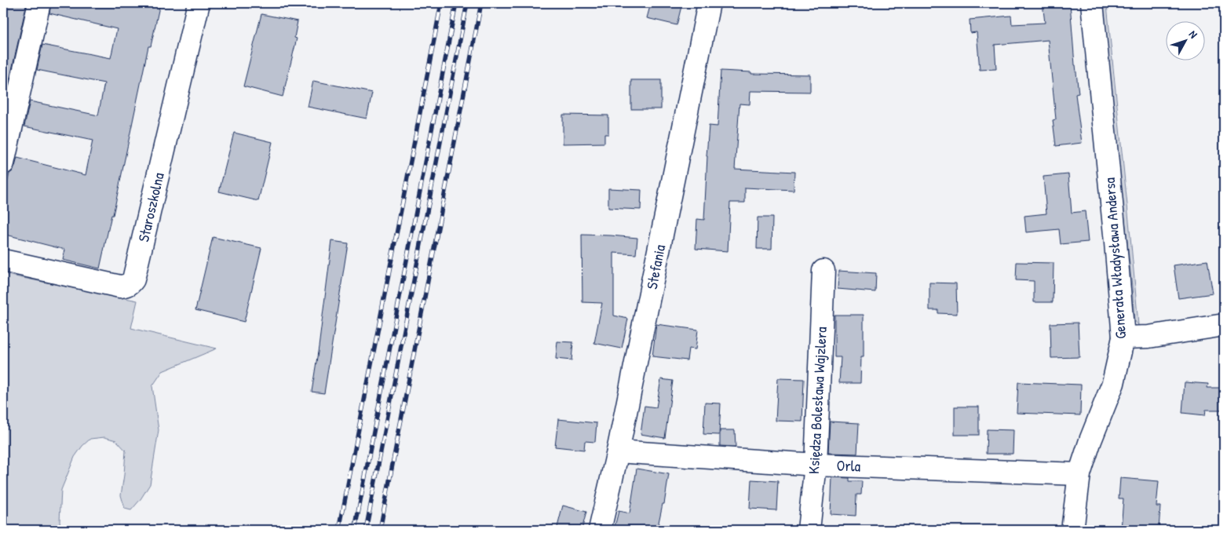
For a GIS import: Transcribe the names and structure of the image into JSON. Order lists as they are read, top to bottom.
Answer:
{
  "streets": {
    "street": [
      "Staroszkolna",
      "Generała Władysława Andersa",
      "Stefania",
      "Księdza Bolesława Wajzlera",
      "Orla"
    ]
  },
  "crossings": [
    ["Generała Władysława Andersa", "Orla"],
    ["Stefania", "Orla"],
    ["Księdza Bolesława Wajzlera", "Orla"]
  ],
  "north": "top right"
}
